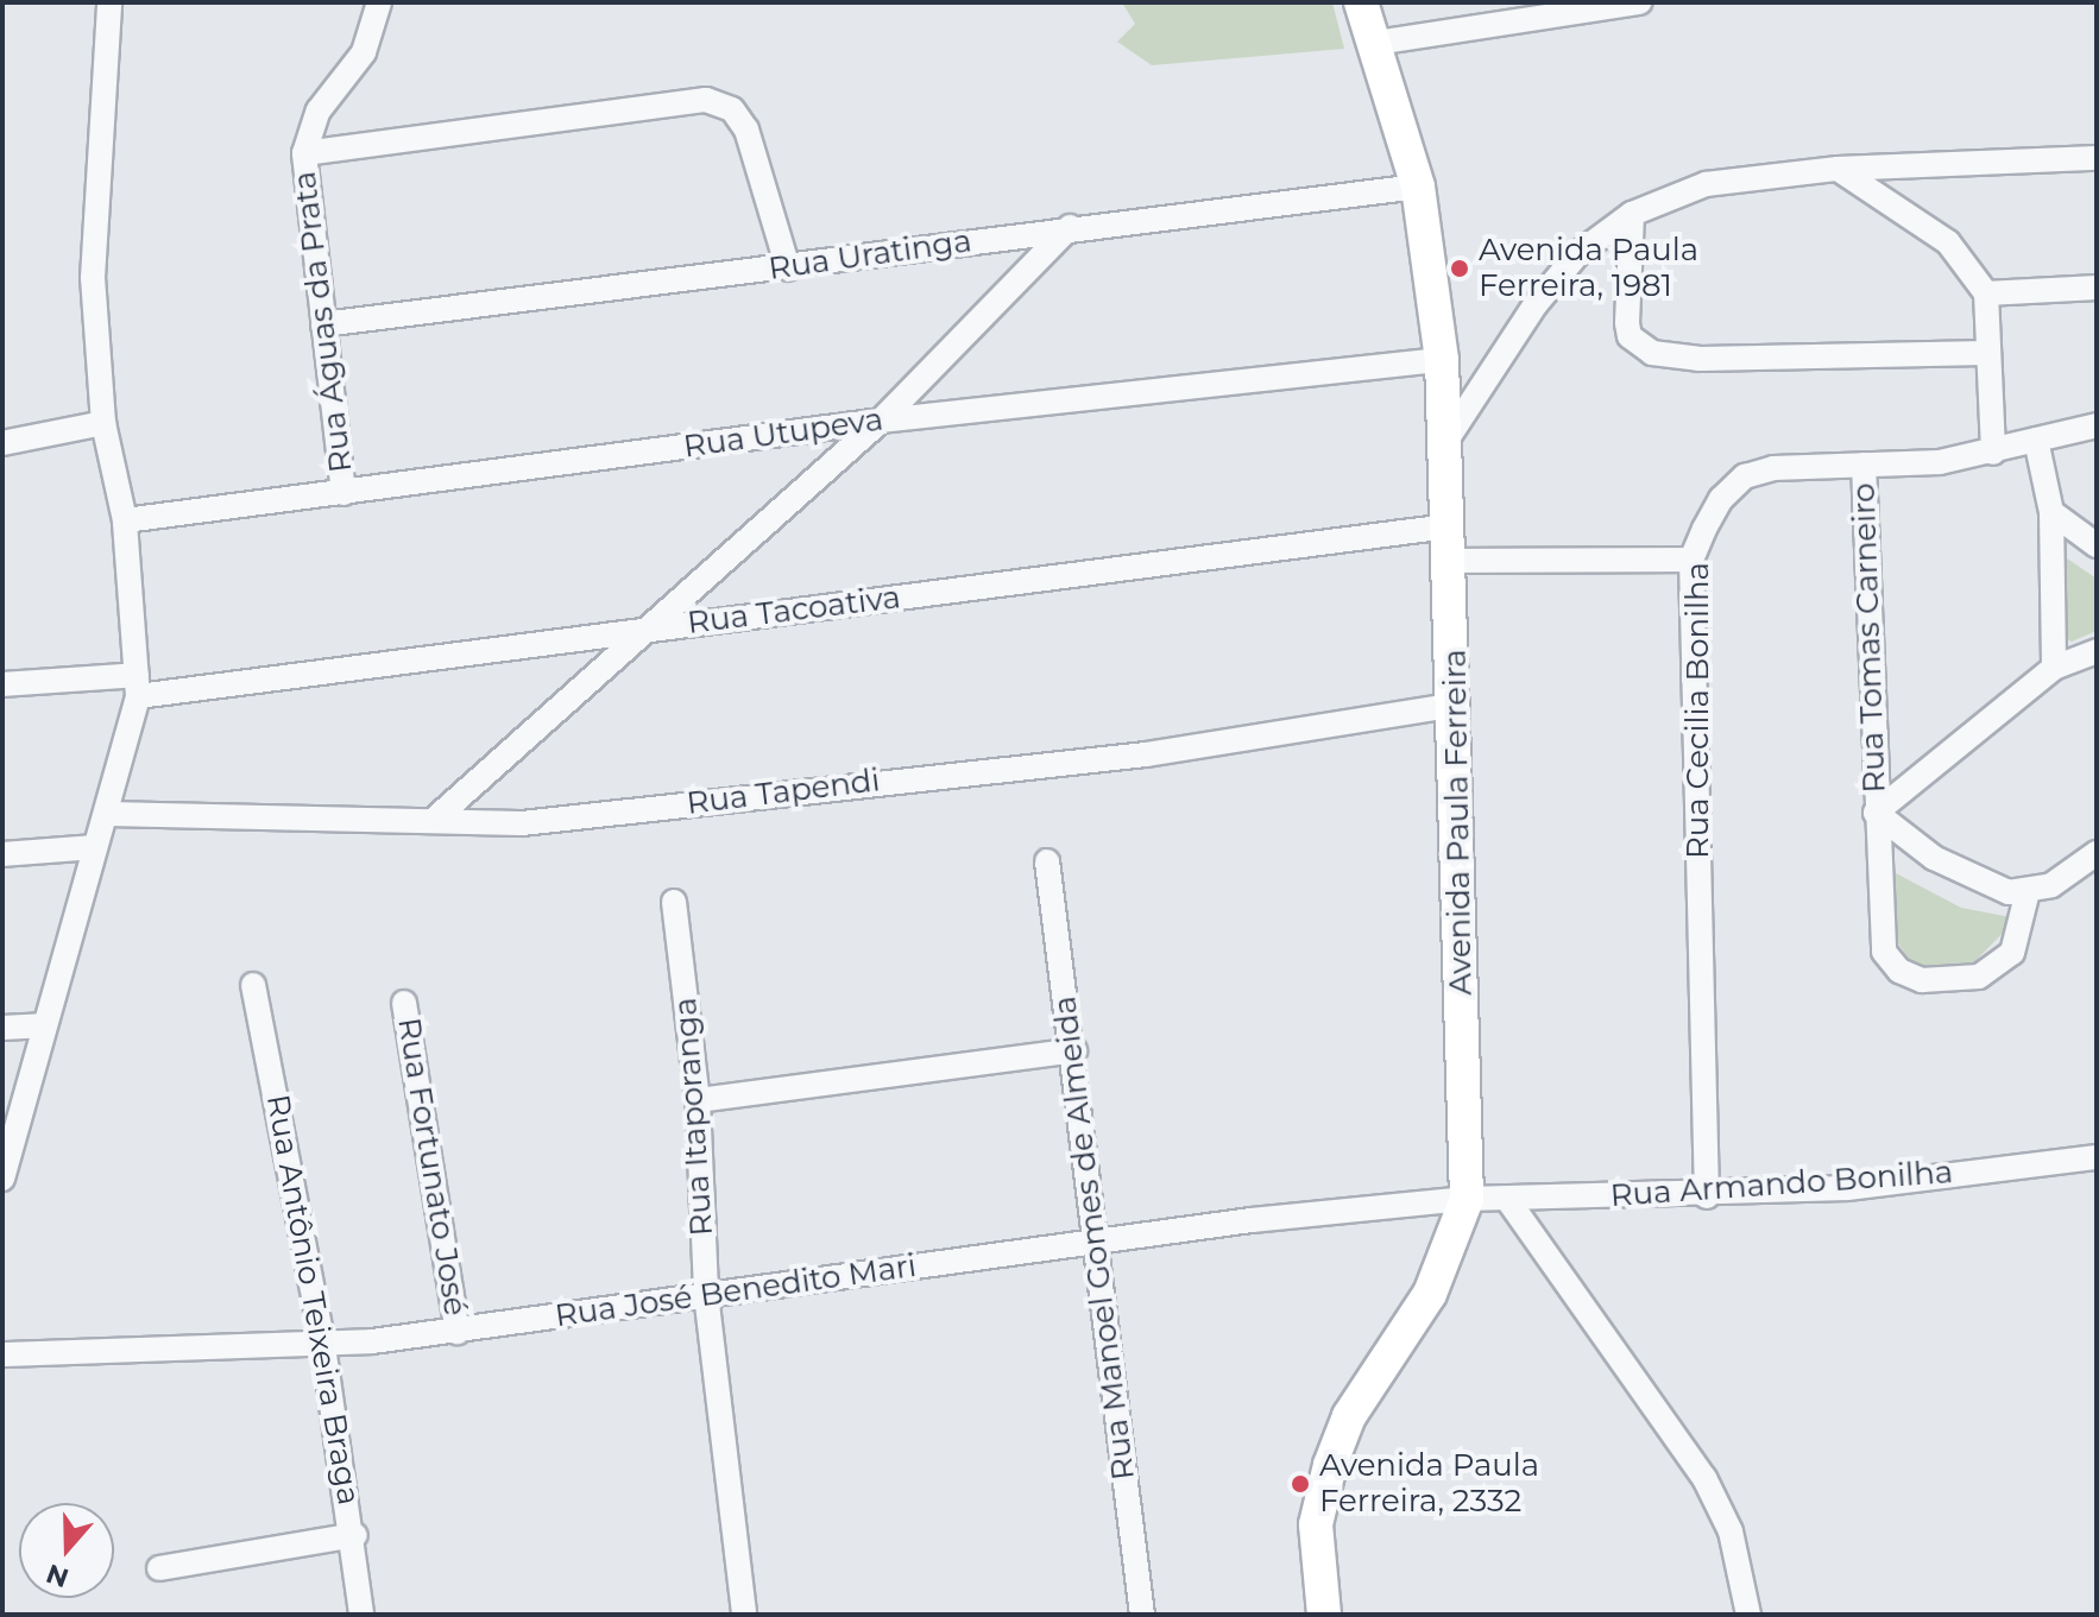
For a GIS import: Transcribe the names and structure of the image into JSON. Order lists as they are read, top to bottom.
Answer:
{
  "streets": {
    "main road": ["Avenida Paula Ferreira"],
    "street": [
      "Rua Uratinga",
      "Rua Águas da Prata",
      "Rua Utupeva",
      "Rua Tacoativa",
      "Rua Tomas Carneiro",
      "Rua Cecilia Bonilha",
      "Rua Tapendi",
      "Rua Itaporanga",
      "Rua Fortunato José",
      "Rua Armando Bonilha",
      "Rua Manoel Gomes de Almeida",
      "Rua José Benedito Mari",
      "Rua Antônio Teixeira Braga"
    ]
  },
  "crossings": [
    ["Rua Uratinga", "Rua Águas da Prata"],
    ["Rua Uratinga", "Avenida Paula Ferreira"],
    ["Rua Águas da Prata", "Rua Utupeva"],
    ["Rua Utupeva", "Avenida Paula Ferreira"],
    ["Rua Tacoativa", "Avenida Paula Ferreira"],
    ["Rua Tomas Carneiro", "Rua Cecilia Bonilha"],
    ["Rua Cecilia Bonilha", "Rua Armando Bonilha"],
    ["Rua Tapendi", "Avenida Paula Ferreira"],
    ["Avenida Paula Ferreira", "Rua Armando Bonilha"],
    ["Avenida Paula Ferreira", "Rua José Benedito Mari"],
    ["Rua Itaporanga", "Rua José Benedito Mari"],
    ["Rua Fortunato José", "Rua José Benedito Mari"],
    ["Rua Armando Bonilha", "Rua José Benedito Mari"],
    ["Rua Manoel Gomes de Almeida", "Rua José Benedito Mari"],
    ["Rua José Benedito Mari", "Rua Antônio Teixeira Braga"]
  ],
  "places": ["Avenida Paula Ferreira, 1981", "Avenida Paula Ferreira, 2332"],
  "north": "bottom"
}
